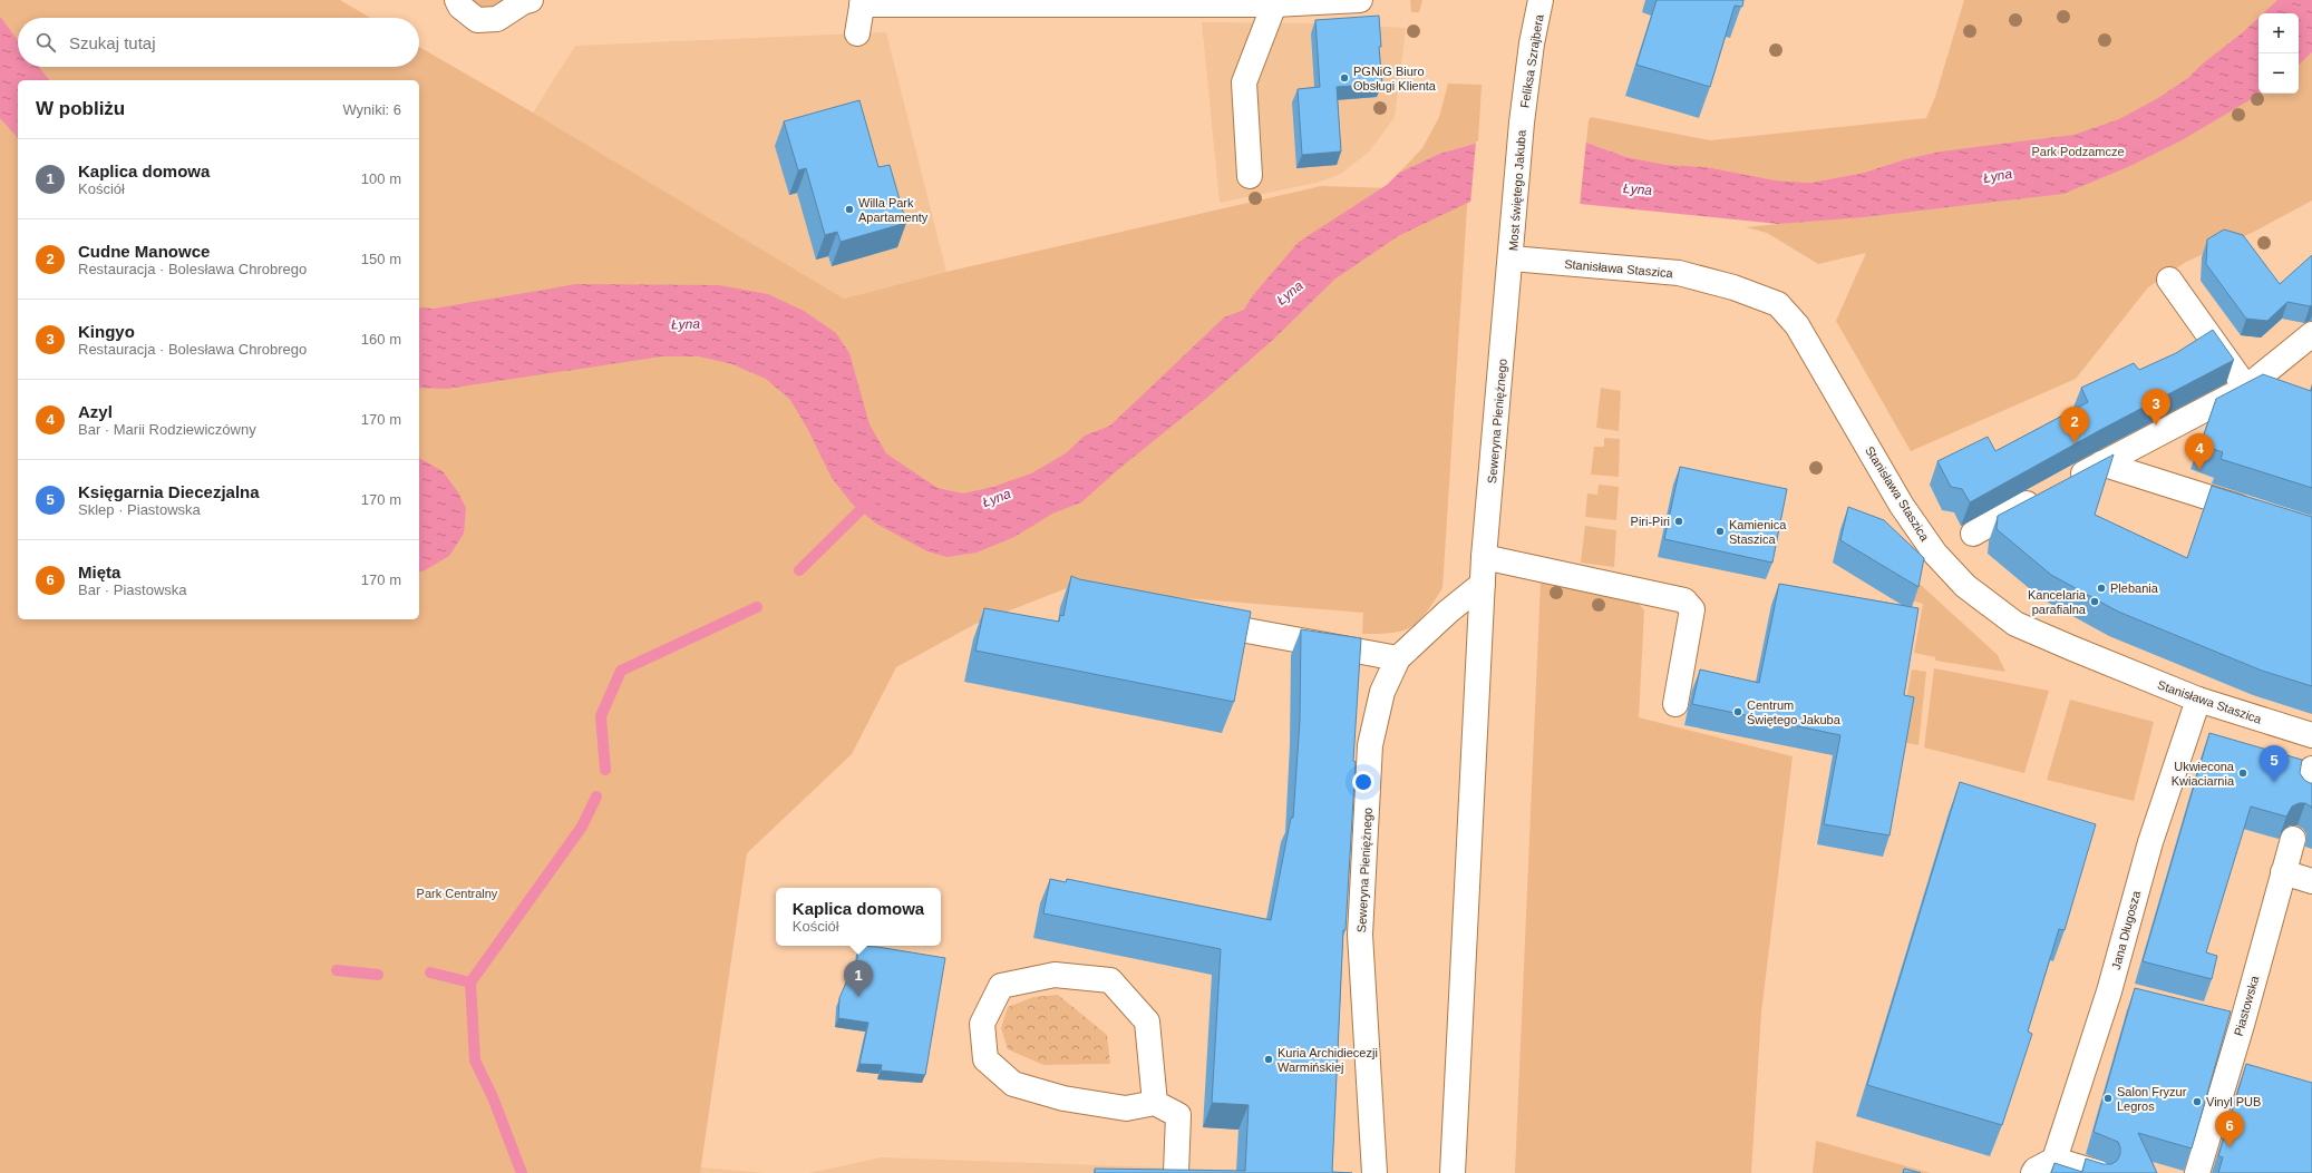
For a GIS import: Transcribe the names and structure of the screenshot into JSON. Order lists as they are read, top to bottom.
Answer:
{
  "streets": {
    "street": [
      "Feliksa Szrajbera",
      "Most świętego Jakuba",
      "Stanisława Staszica",
      "Seweryna Pieniężnego",
      "Jana Długosza",
      "Piastowska"
    ]
  },
  "crossings": [
    ["Feliksa Szrajbera", "Most świętego Jakuba"],
    ["Most świętego Jakuba", "Stanisława Staszica"],
    ["Most świętego Jakuba", "Seweryna Pieniężnego"],
    ["Stanisława Staszica", "Seweryna Pieniężnego"],
    ["Stanisława Staszica", "Jana Długosza"]
  ],
  "water": ["Łyna"],
  "parks": ["Park Podzamcze", "Park Centralny"],
  "places": [
    "PGNiG Biuro Obsługi Klienta",
    "Willa Park Apartamenty",
    "Piri-Piri",
    "Kamienica Staszica",
    "Plebania",
    "Kancelaria parafialna",
    "Centrum Świętego Jakuba",
    "Ukwiecona Kwiaciarnia",
    "Kuria Archidiecezji Warmińskiej",
    "Salon Fryzur Legros",
    "Vinyl PUB"
  ],
  "page": {
    "map_buttons": ["+", "−"],
    "search": "Szukaj tutaj",
    "heading": ["W pobliżu", "Wyniki: 6"],
    "list": [
      {
        "mark": "1",
        "name": "Kaplica domowa",
        "note": "Kościół",
        "value": "100 m"
      },
      {
        "mark": "2",
        "name": "Cudne Manowce",
        "note": "Restauracja · Bolesława Chrobrego",
        "value": "150 m"
      },
      {
        "mark": "3",
        "name": "Kingyo",
        "note": "Restauracja · Bolesława Chrobrego",
        "value": "160 m"
      },
      {
        "mark": "4",
        "name": "Azyl",
        "note": "Bar · Marii Rodziewiczówny",
        "value": "170 m"
      },
      {
        "mark": "5",
        "name": "Księgarnia Diecezjalna",
        "note": "Sklep · Piastowska",
        "value": "170 m"
      },
      {
        "mark": "6",
        "name": "Mięta",
        "note": "Bar · Piastowska",
        "value": "170 m"
      }
    ],
    "pins": [
      "3",
      "2",
      "4",
      "5",
      "1",
      "6"
    ],
    "popup": ["Kaplica domowa", "Kościół"]
  }
}
